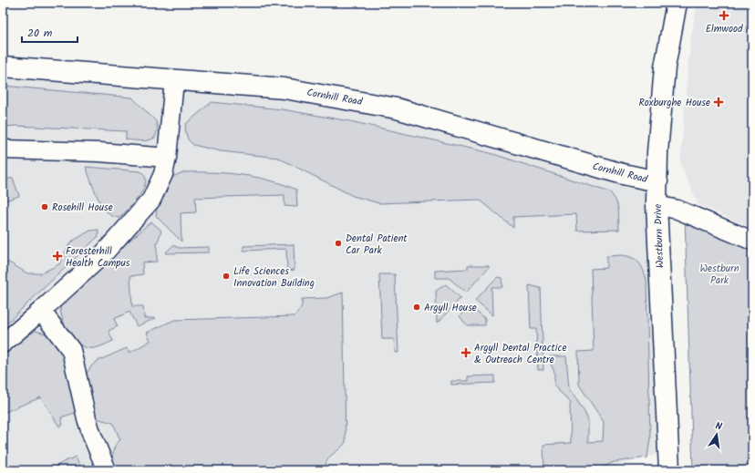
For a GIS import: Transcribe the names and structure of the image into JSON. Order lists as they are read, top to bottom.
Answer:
{
  "streets": {
    "street": ["Cornhill Road", "Westburn Drive"]
  },
  "crossings": [
    ["Cornhill Road", "Westburn Drive"]
  ],
  "parks": ["Westburn Park"],
  "places": {
    "health": [
      "Elmwood",
      "Roxburghe House",
      "Foresterhill Health Campus",
      "Argyll Dental Practice & Outreach Centre"
    ],
    "other": [
      "Rosehill House",
      "Dental Patient Car Park",
      "Life Sciences Innovation Building",
      "Argyll House"
    ]
  },
  "scale_bar": "20 m",
  "north": "top"
}
